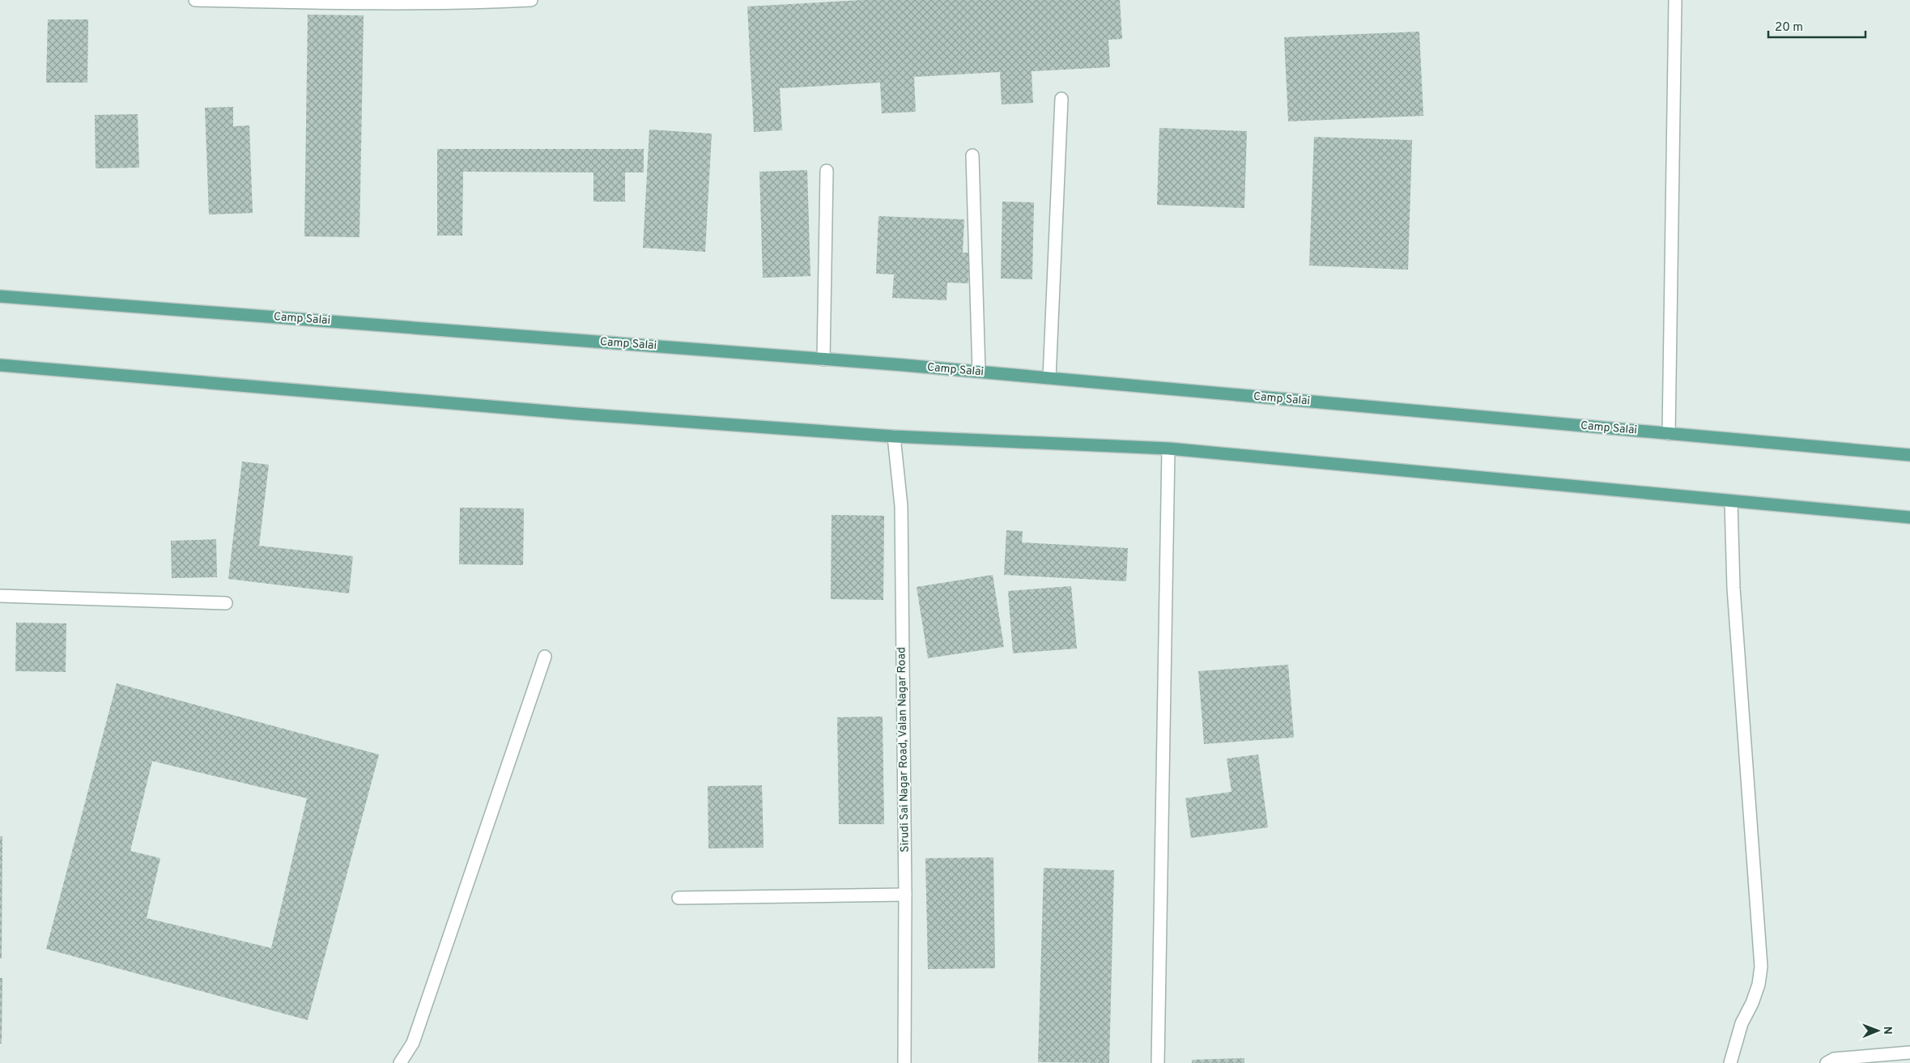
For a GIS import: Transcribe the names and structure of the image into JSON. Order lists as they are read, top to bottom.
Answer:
{
  "streets": {
    "main road": ["Camp Salai"],
    "street": ["Sirudi Sai Nagar Road, Valan Nagar Road"]
  },
  "scale_bar": "20 m",
  "north": "right"
}
